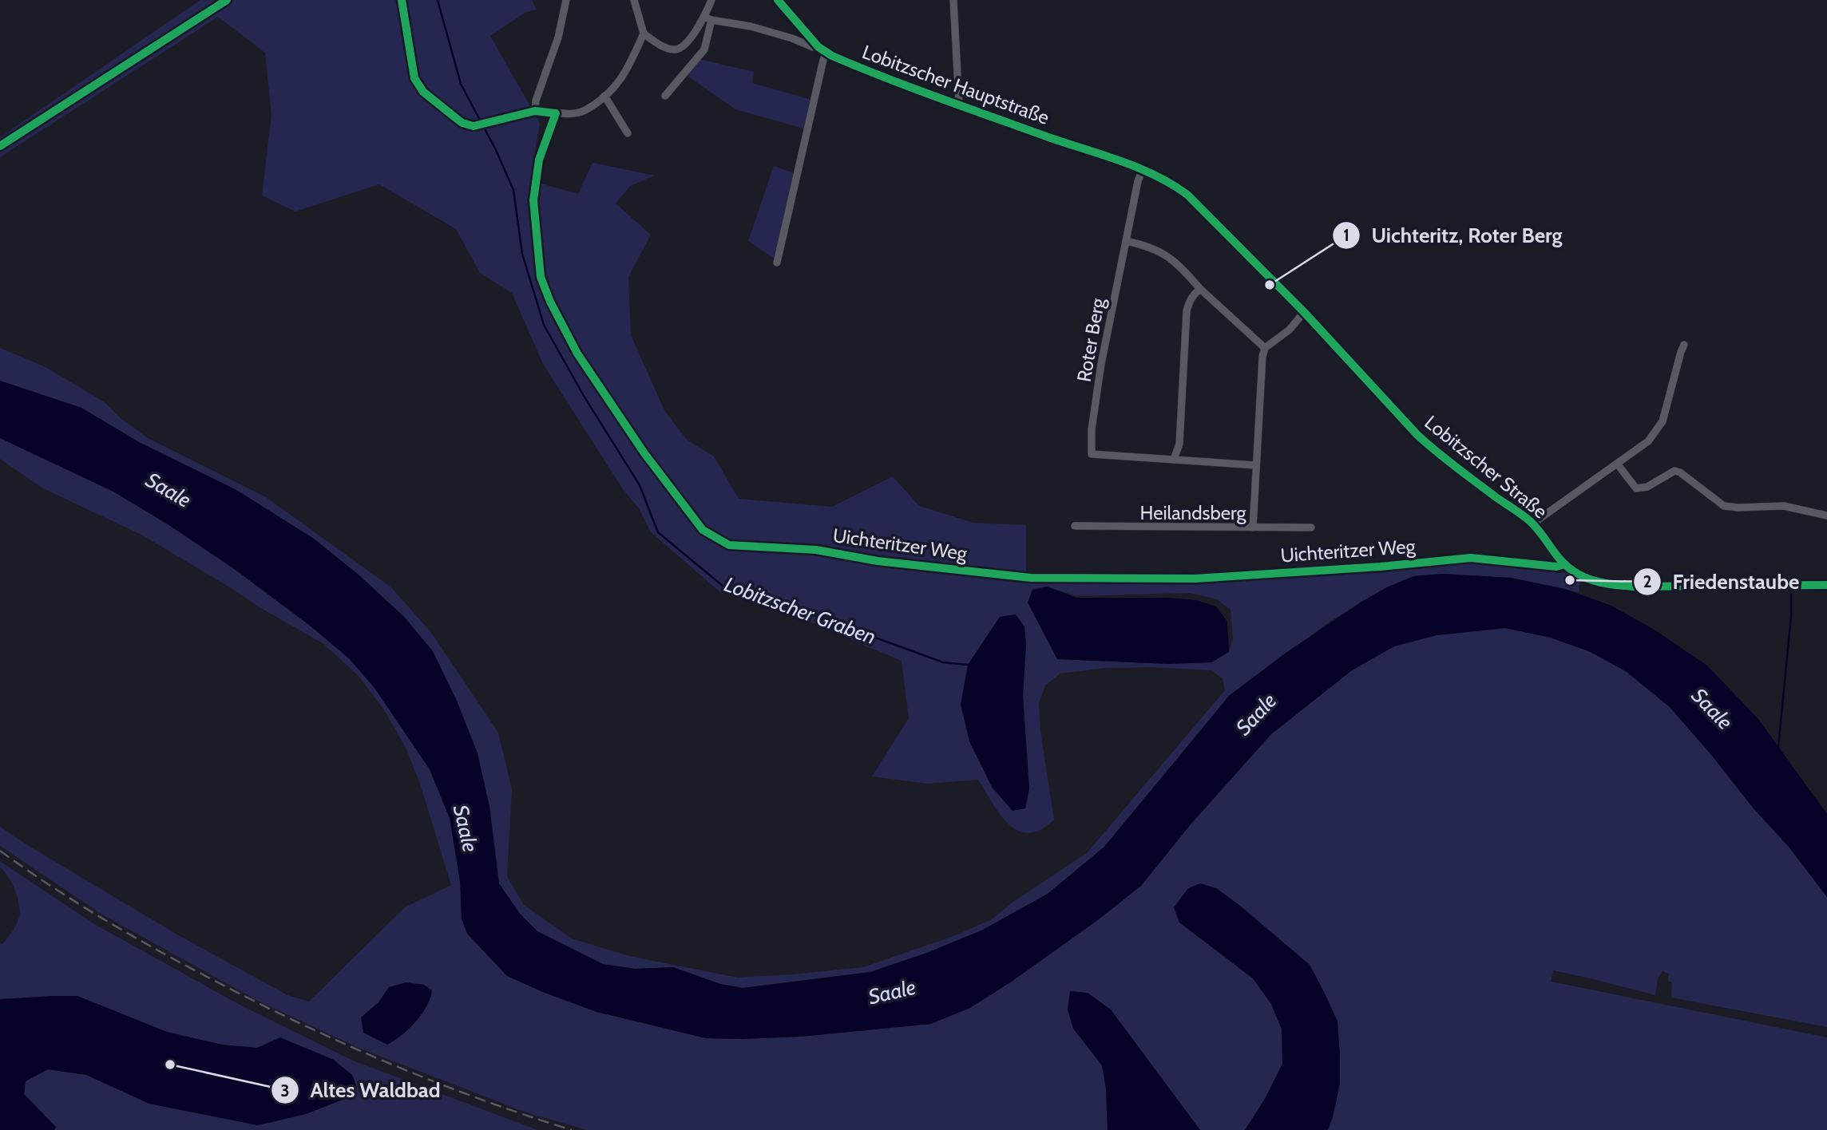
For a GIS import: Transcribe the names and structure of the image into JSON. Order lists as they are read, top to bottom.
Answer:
{
  "streets": {
    "street": [
      "Lobitzscher Hauptstraße",
      "Roter Berg",
      "Lobitzscher Straße",
      "Heilandsberg",
      "Uichteritzer Weg"
    ]
  },
  "crossings": [
    ["Lobitzscher Hauptstraße", "Lobitzscher Straße"],
    ["Lobitzscher Straße", "Uichteritzer Weg"]
  ],
  "water": ["Saale", "Lobitzscher Graben"],
  "places": ["Uichteritz, Roter Berg", "Friedenstaube", "Altes Waldbad"]
}
